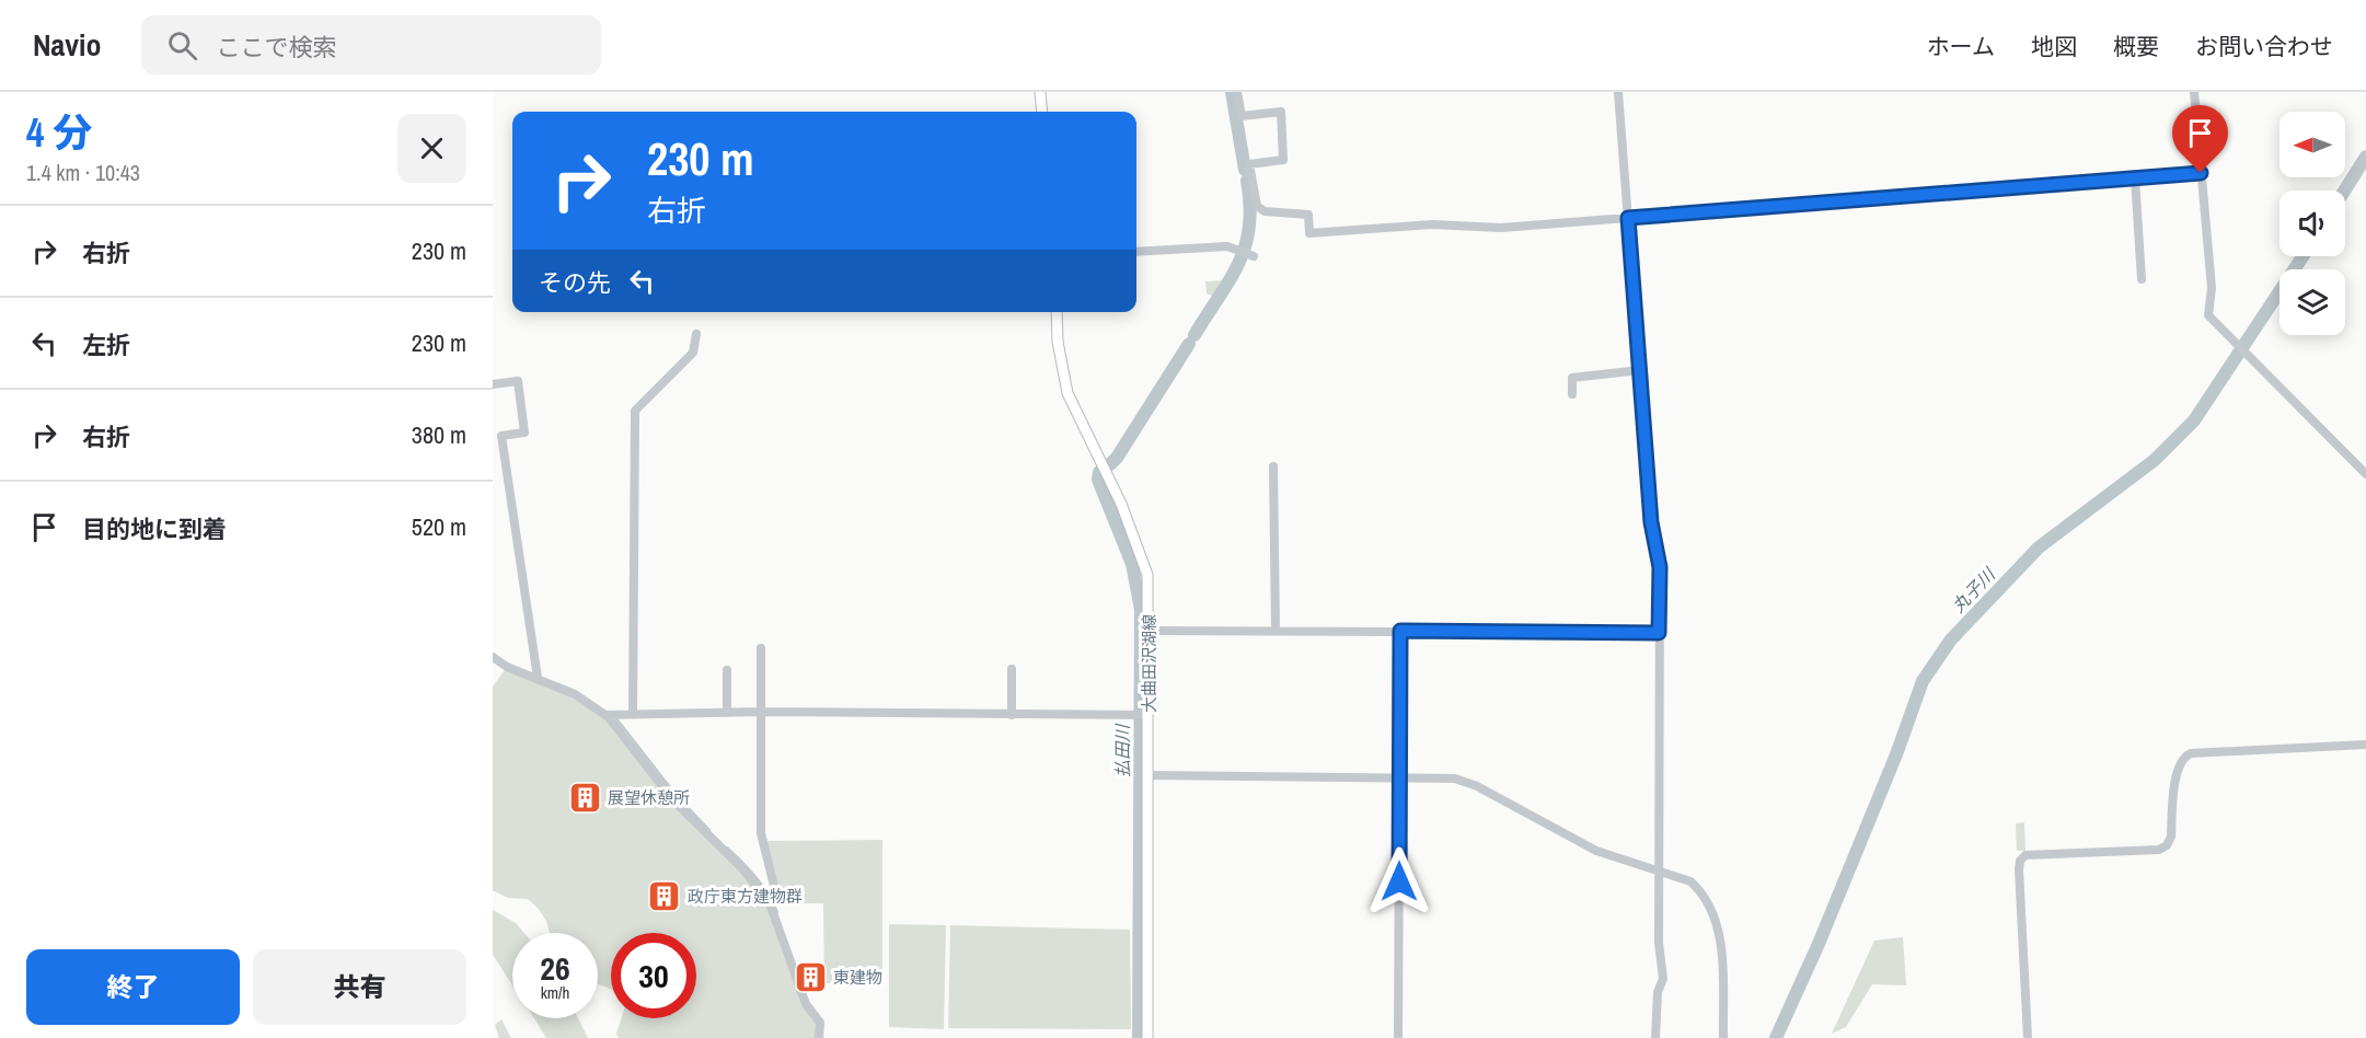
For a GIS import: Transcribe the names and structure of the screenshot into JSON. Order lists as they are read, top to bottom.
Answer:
{
  "streets": {
    "main road": ["大曲田沢湖線"]
  },
  "water": ["丸子川", "払田川"],
  "places": {
    "building": ["展望休憩所", "政庁東方建物群", "東建物"]
  },
  "north": "left",
  "page": {
    "header": "Navio",
    "search": "ここで検索",
    "nav": [
      "ホーム",
      "地図",
      "概要",
      "お問い合わせ"
    ],
    "heading": ["4 分", "1.4 km · 10:43"],
    "turn": ["230 m", "右折"],
    "list": [
      {
        "name": "右折",
        "value": "230 m"
      },
      {
        "name": "左折",
        "value": "230 m"
      },
      {
        "name": "右折",
        "value": "380 m"
      },
      {
        "name": "目的地に到着",
        "value": "520 m"
      }
    ],
    "then": "その先",
    "speed": "26 km/h",
    "limit": "30",
    "buttons": ["終了", "共有"]
  }
}
